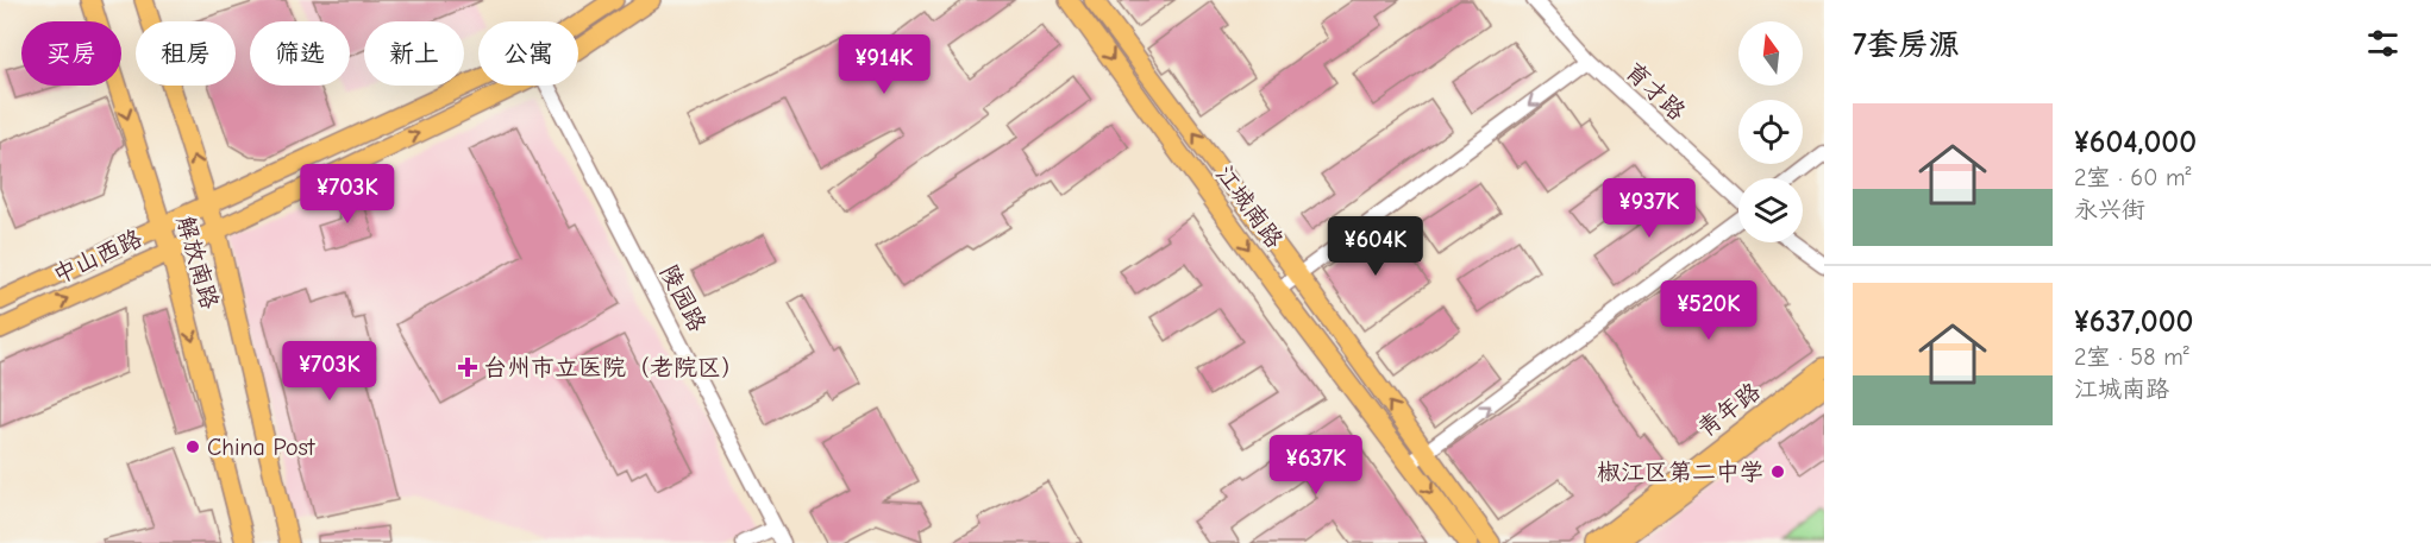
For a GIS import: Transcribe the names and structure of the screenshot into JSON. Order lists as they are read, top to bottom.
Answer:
{
  "streets": {
    "main road": [
      "江城南路",
      "中山西路",
      "解放南路",
      "青年路"
    ],
    "street": ["育才路", "陵园路"]
  },
  "crossings": [
    ["中山西路", "解放南路"]
  ],
  "places": {
    "health": ["台州市立医院（老院区）"],
    "other": ["China Post", "椒江区第二中学"]
  },
  "north": "top",
  "page": {
    "heading": "7套房源",
    "chip": [
      "买房",
      "租房",
      "筛选",
      "新上",
      "公寓"
    ],
    "price": [
      "¥914K",
      "¥703K",
      "¥937K",
      "¥604K",
      "¥520K",
      "¥703K",
      "¥637K"
    ],
    "list": [
      {
        "name": "¥604,000",
        "note": "2室 · 60 m² · 永兴街"
      },
      {
        "name": "¥637,000",
        "note": "2室 · 58 m² · 江城南路"
      }
    ]
  }
}
